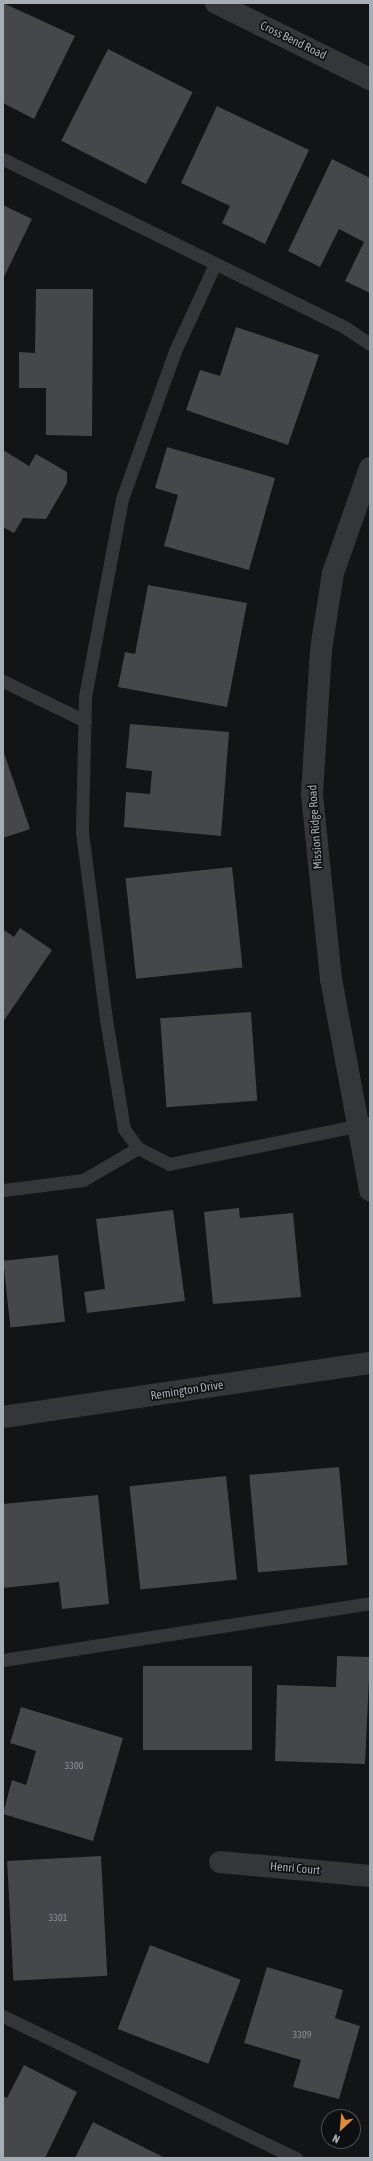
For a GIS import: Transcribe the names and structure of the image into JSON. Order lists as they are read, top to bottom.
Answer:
{
  "streets": {
    "street": [
      "Cross Bend Road",
      "Mission Ridge Road",
      "Remington Drive",
      "Henri Court"
    ]
  },
  "house_numbers": ["3300", "3301", "3309"],
  "north": "bottom left"
}
